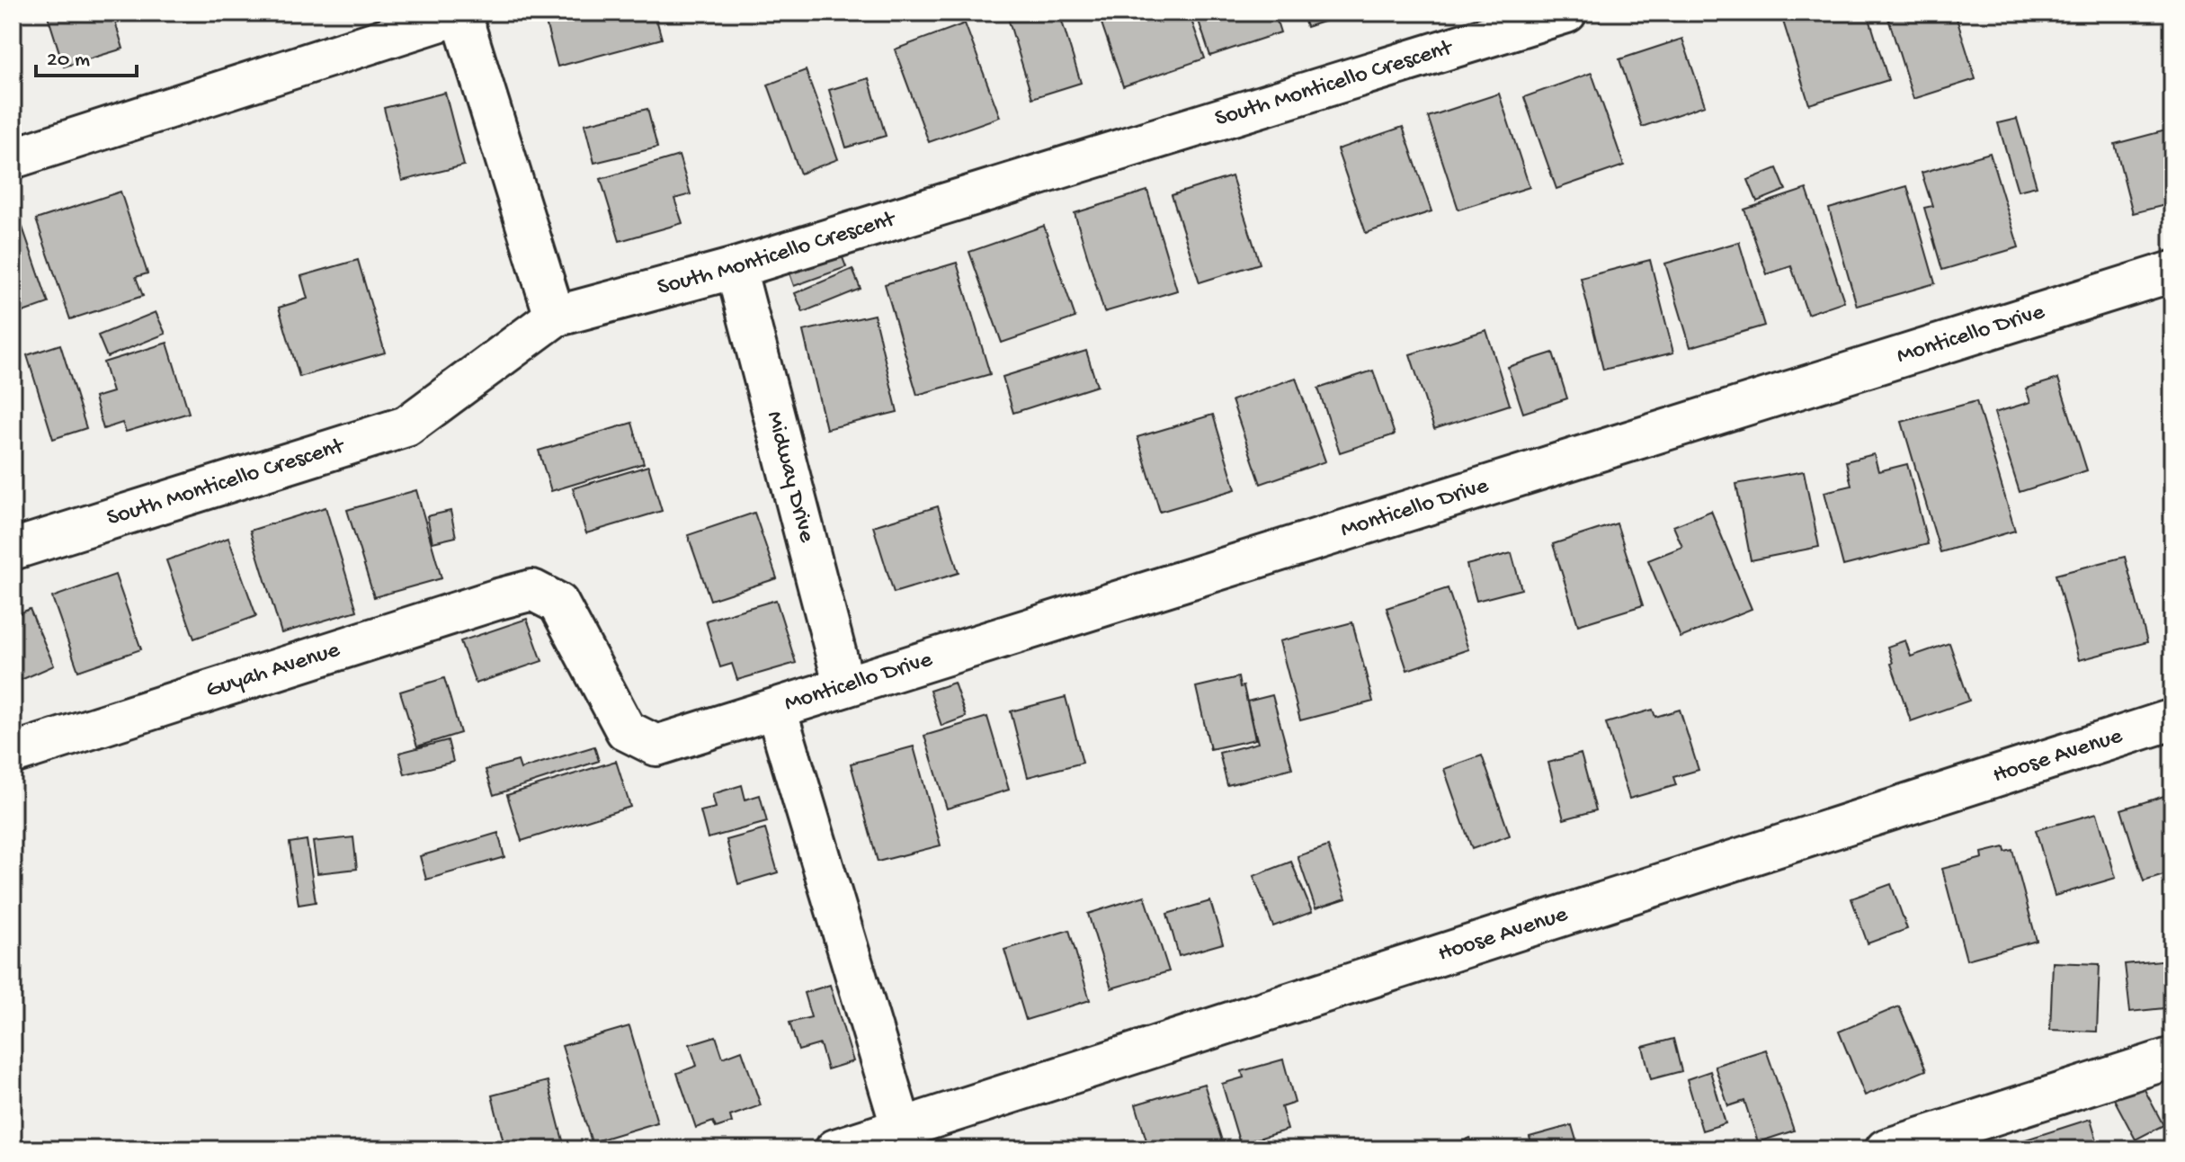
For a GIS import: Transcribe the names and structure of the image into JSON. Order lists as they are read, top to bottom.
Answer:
{
  "streets": {
    "street": [
      "South Monticello Crescent",
      "Monticello Drive",
      "Midway Drive",
      "Guyah Avenue",
      "Hoose Avenue"
    ]
  },
  "crossings": [
    ["South Monticello Crescent", "Midway Drive"],
    ["Monticello Drive", "Midway Drive"],
    ["Monticello Drive", "Guyah Avenue"]
  ],
  "scale_bar": "20 m"
}
